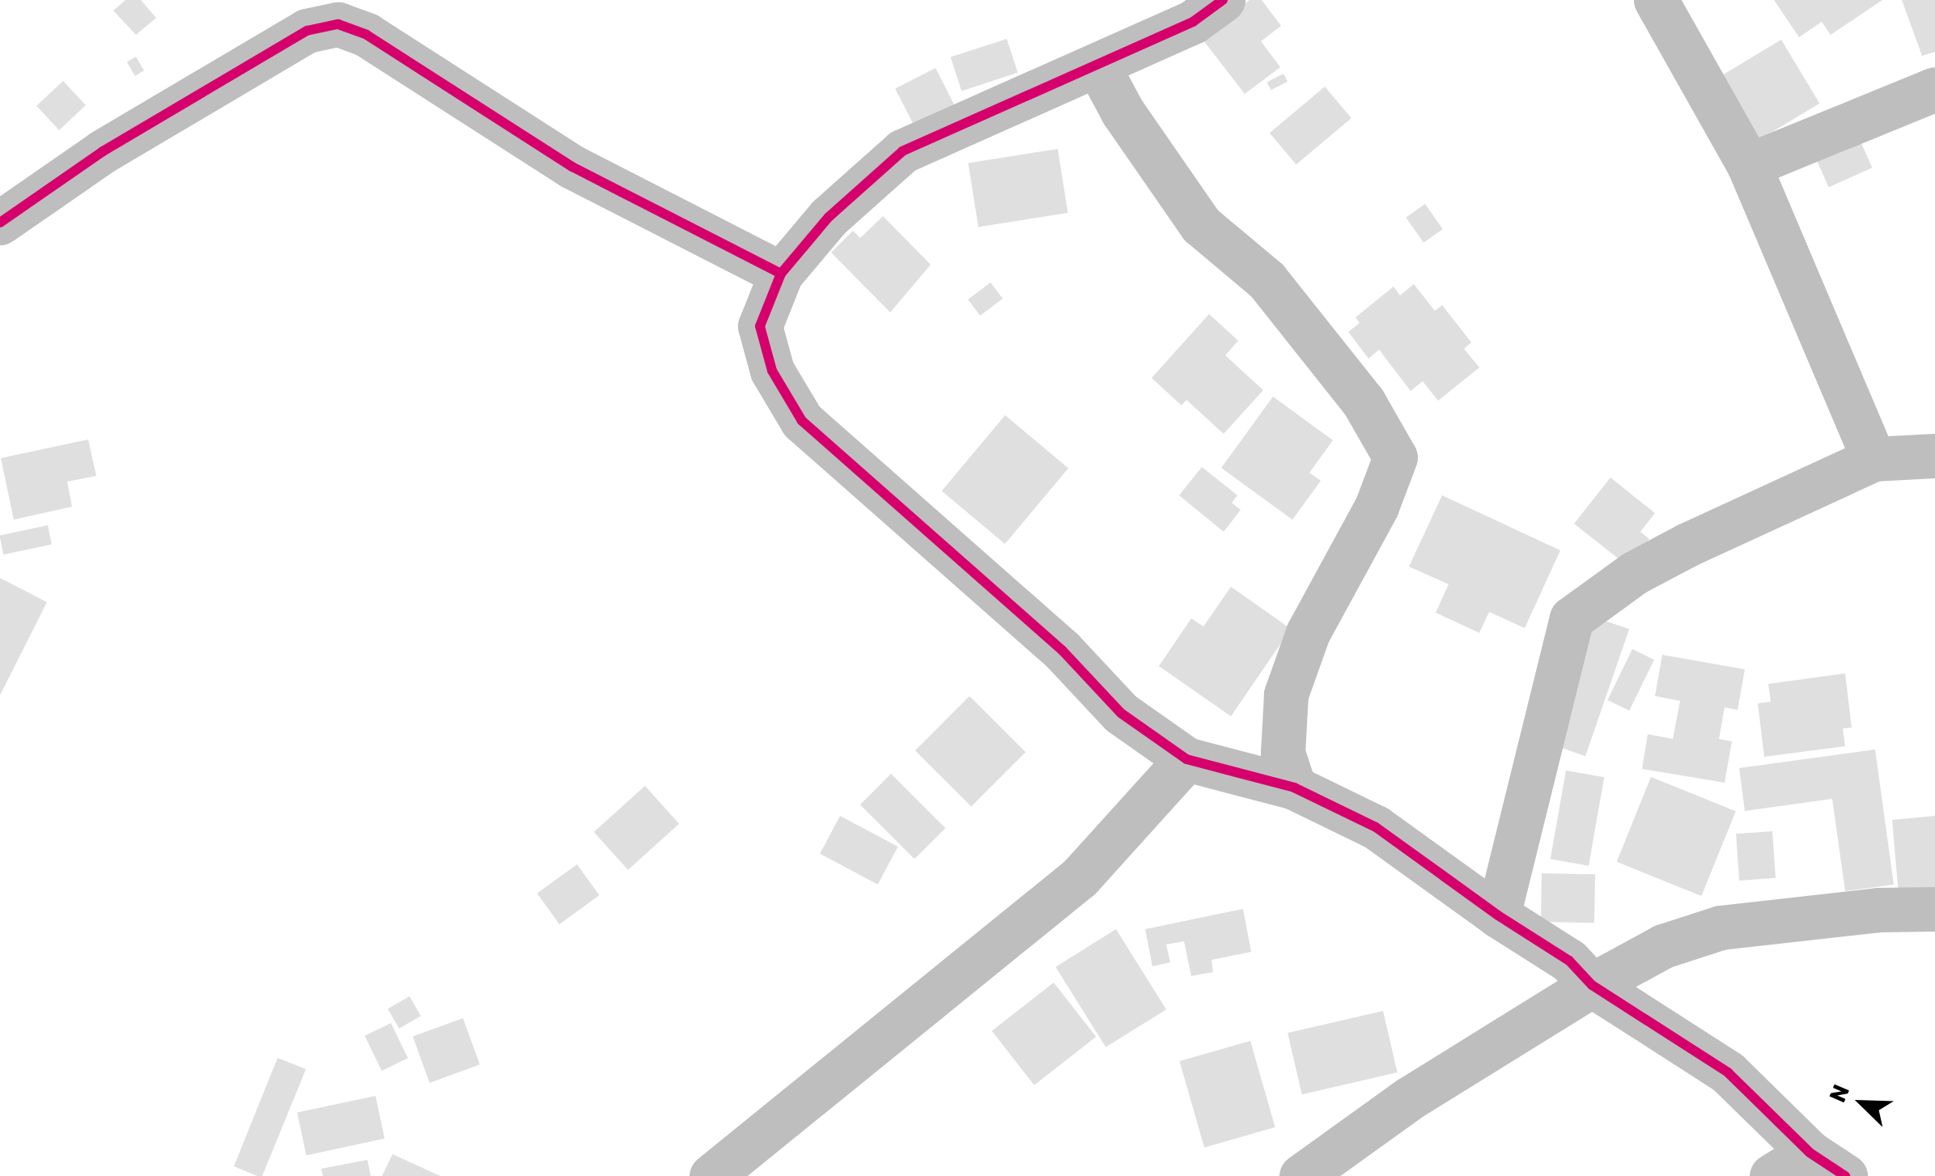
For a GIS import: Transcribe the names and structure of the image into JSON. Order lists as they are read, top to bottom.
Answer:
{
  "north": "top left"
}
